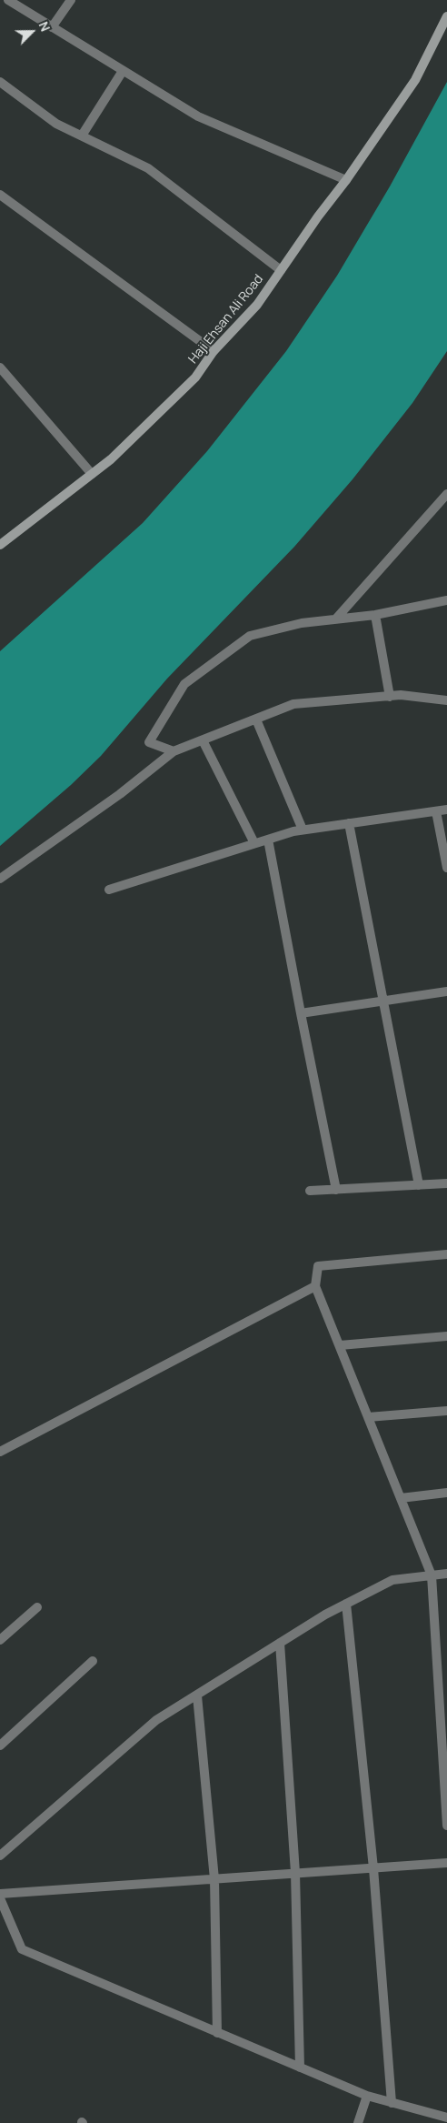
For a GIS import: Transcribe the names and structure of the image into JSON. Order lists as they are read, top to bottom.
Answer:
{
  "streets": {
    "street": ["Haji Ehsan Ali Road"]
  },
  "north": "top right"
}
